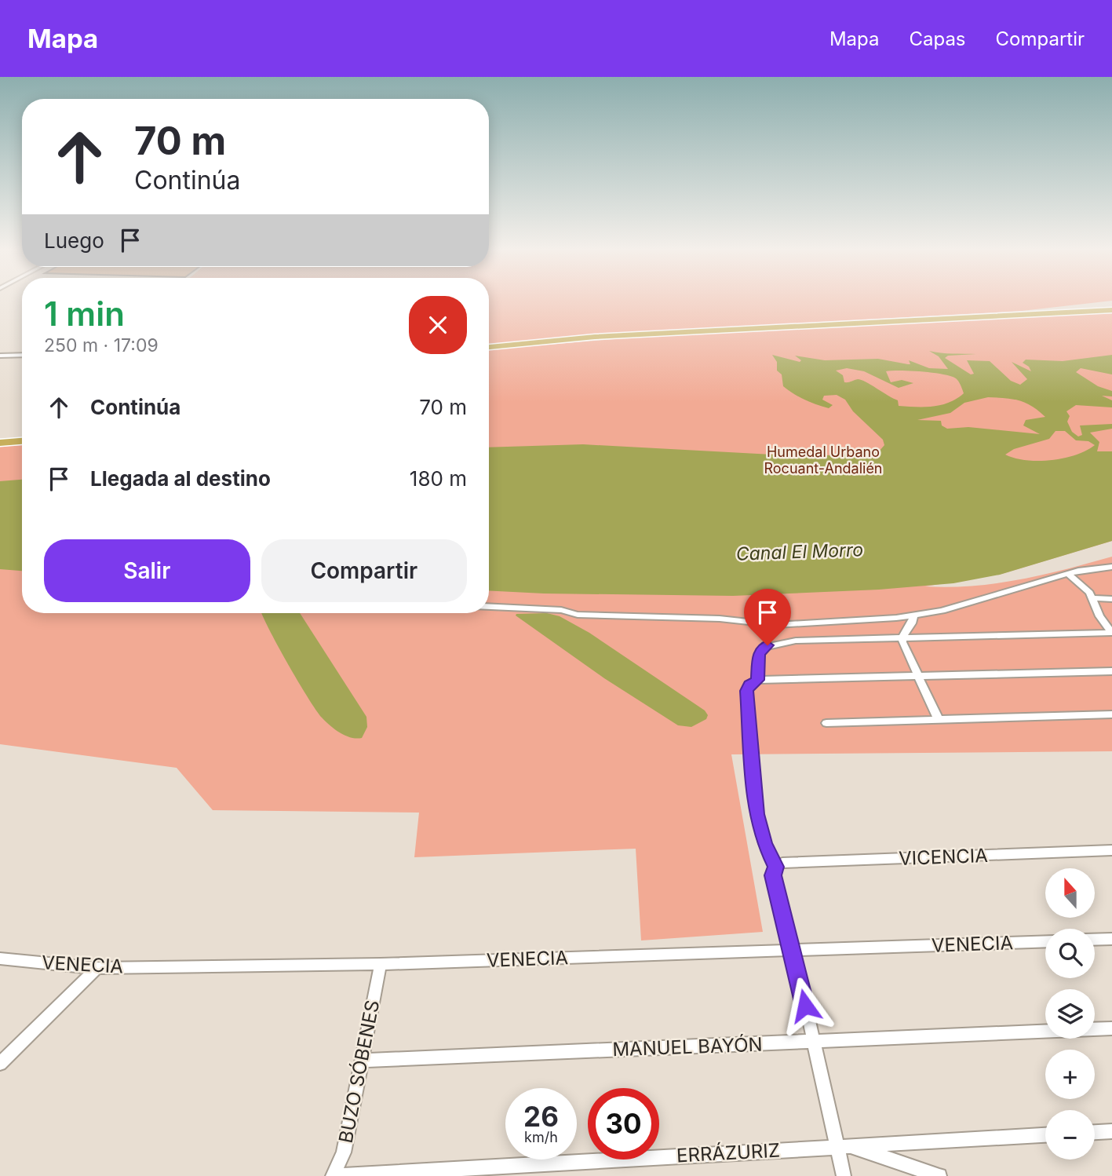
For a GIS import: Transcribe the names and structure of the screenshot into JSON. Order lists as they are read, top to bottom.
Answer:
{
  "streets": {
    "street": [
      "VICENCIA",
      "VENECIA",
      "MANUEL BAYÓN",
      "BUZO SÓBENES",
      "ERRÁZURIZ"
    ]
  },
  "crossings": [
    ["VENECIA", "BUZO SÓBENES"],
    ["MANUEL BAYÓN", "BUZO SÓBENES"],
    ["BUZO SÓBENES", "ERRÁZURIZ"]
  ],
  "water": ["Canal El Morro"],
  "parks": ["Humedal Urbano Rocuant-Andalién"],
  "north": "top",
  "page": {
    "header": "Mapa",
    "nav": ["Mapa", "Capas", "Compartir"],
    "turn": ["70 m", "Continúa"],
    "then": "Luego",
    "heading": ["1 min", "250 m · 17:09"],
    "list": [
      {
        "name": "Continúa",
        "value": "70 m"
      },
      {
        "name": "Llegada al destino",
        "value": "180 m"
      }
    ],
    "buttons": ["Salir", "Compartir"],
    "map_buttons": ["+", "−"],
    "speed": "26 km/h",
    "limit": "30"
  }
}
